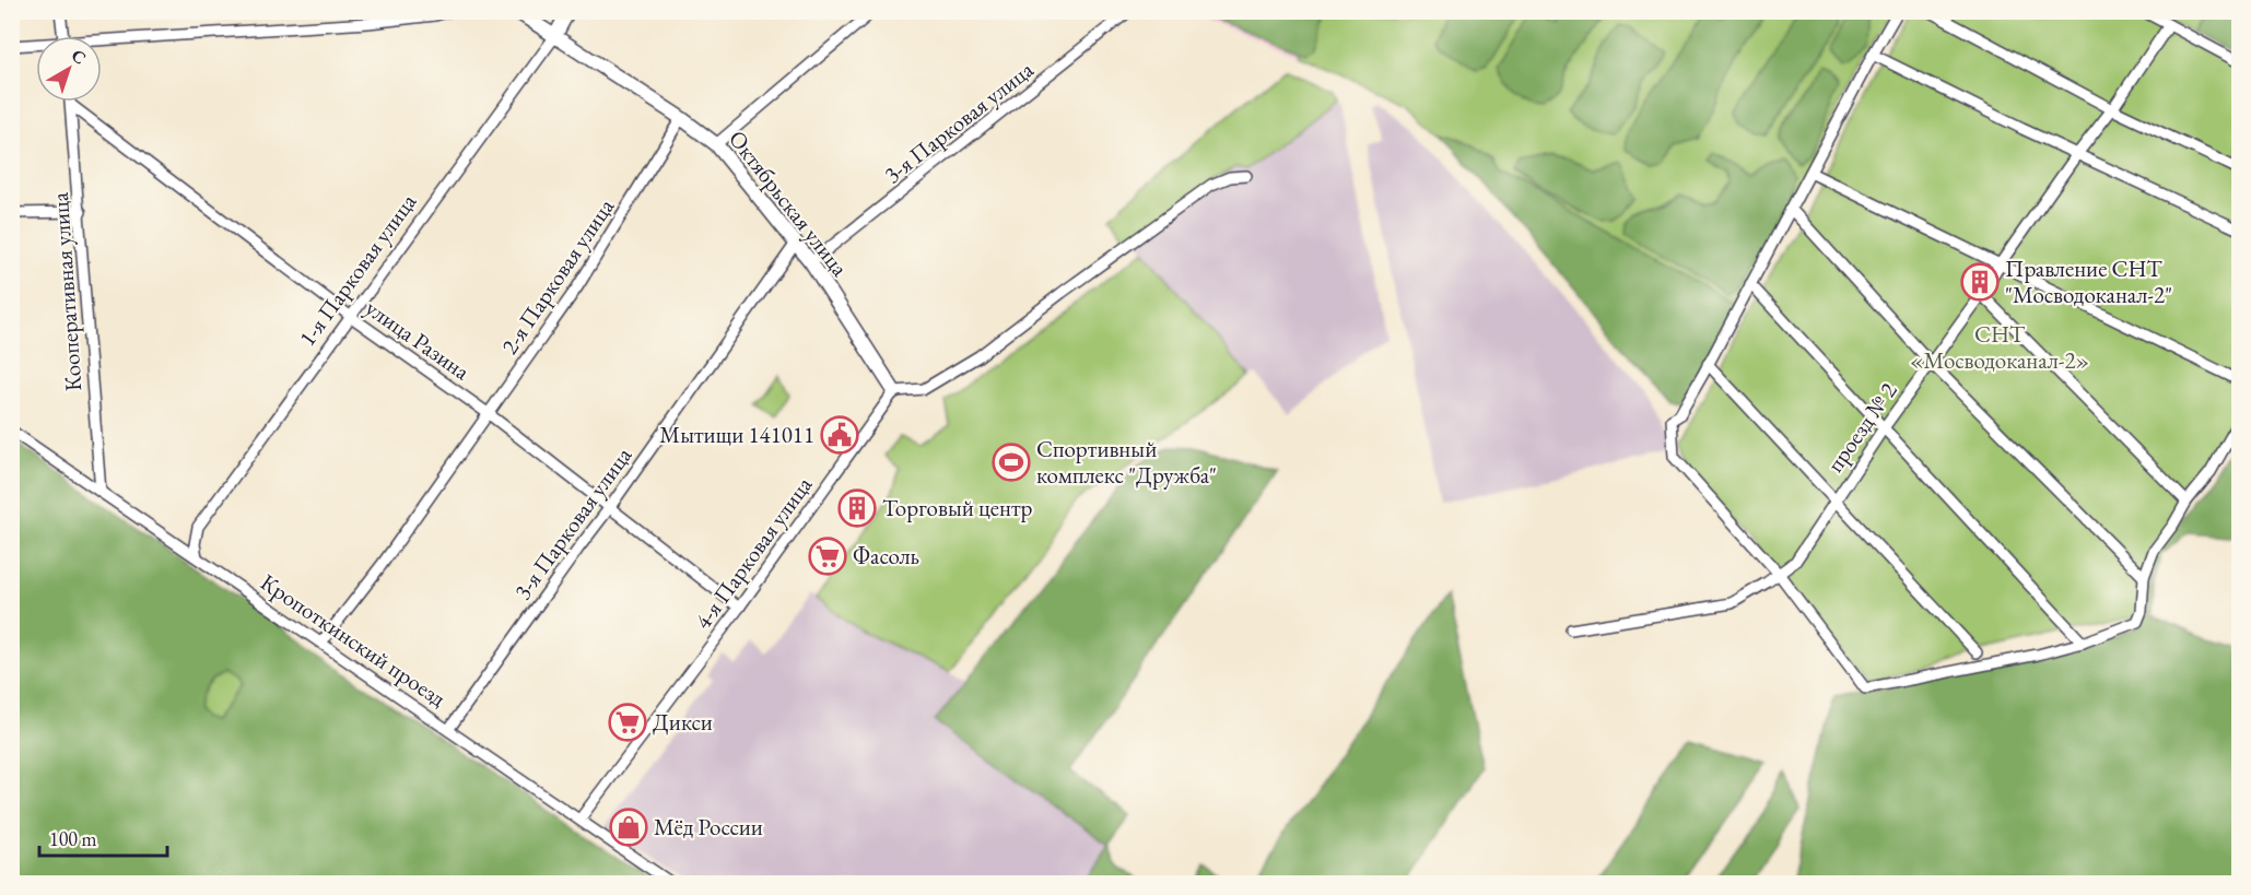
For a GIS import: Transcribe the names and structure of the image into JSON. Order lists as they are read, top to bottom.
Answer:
{
  "streets": {
    "street": [
      "3-я Парковая улица",
      "Октябрьская улица",
      "1-я Парковая улица",
      "2-я Парковая улица",
      "Кооперативная улица",
      "улица Разина",
      "проезд № 2",
      "4-я Парковая улица",
      "Кропоткинский проезд"
    ]
  },
  "crossings": [
    ["3-я Парковая улица", "Октябрьская улица"],
    ["3-я Парковая улица", "улица Разина"],
    ["3-я Парковая улица", "Кропоткинский проезд"],
    ["Октябрьская улица", "1-я Парковая улица"],
    ["Октябрьская улица", "2-я Парковая улица"],
    ["Октябрьская улица", "4-я Парковая улица"],
    ["1-я Парковая улица", "улица Разина"],
    ["1-я Парковая улица", "Кропоткинский проезд"],
    ["2-я Парковая улица", "улица Разина"],
    ["2-я Парковая улица", "Кропоткинский проезд"],
    ["Кооперативная улица", "улица Разина"],
    ["Кооперативная улица", "Кропоткинский проезд"],
    ["улица Разина", "4-я Парковая улица"],
    ["4-я Парковая улица", "Кропоткинский проезд"]
  ],
  "parks": ["СНТ «Мосводоканал-2»"],
  "places": {
    "building": ["Правление СНТ \"Мосводоканал-2\"", "Торговый центр"],
    "public building": ["Мытищи 141011"],
    "sports": ["Спортивный комплекс \"Дружба\""],
    "supermarket": ["Фасоль", "Дикси"],
    "shop": ["Мёд России"]
  },
  "scale_bar": "100 m",
  "north": "top right"
}
